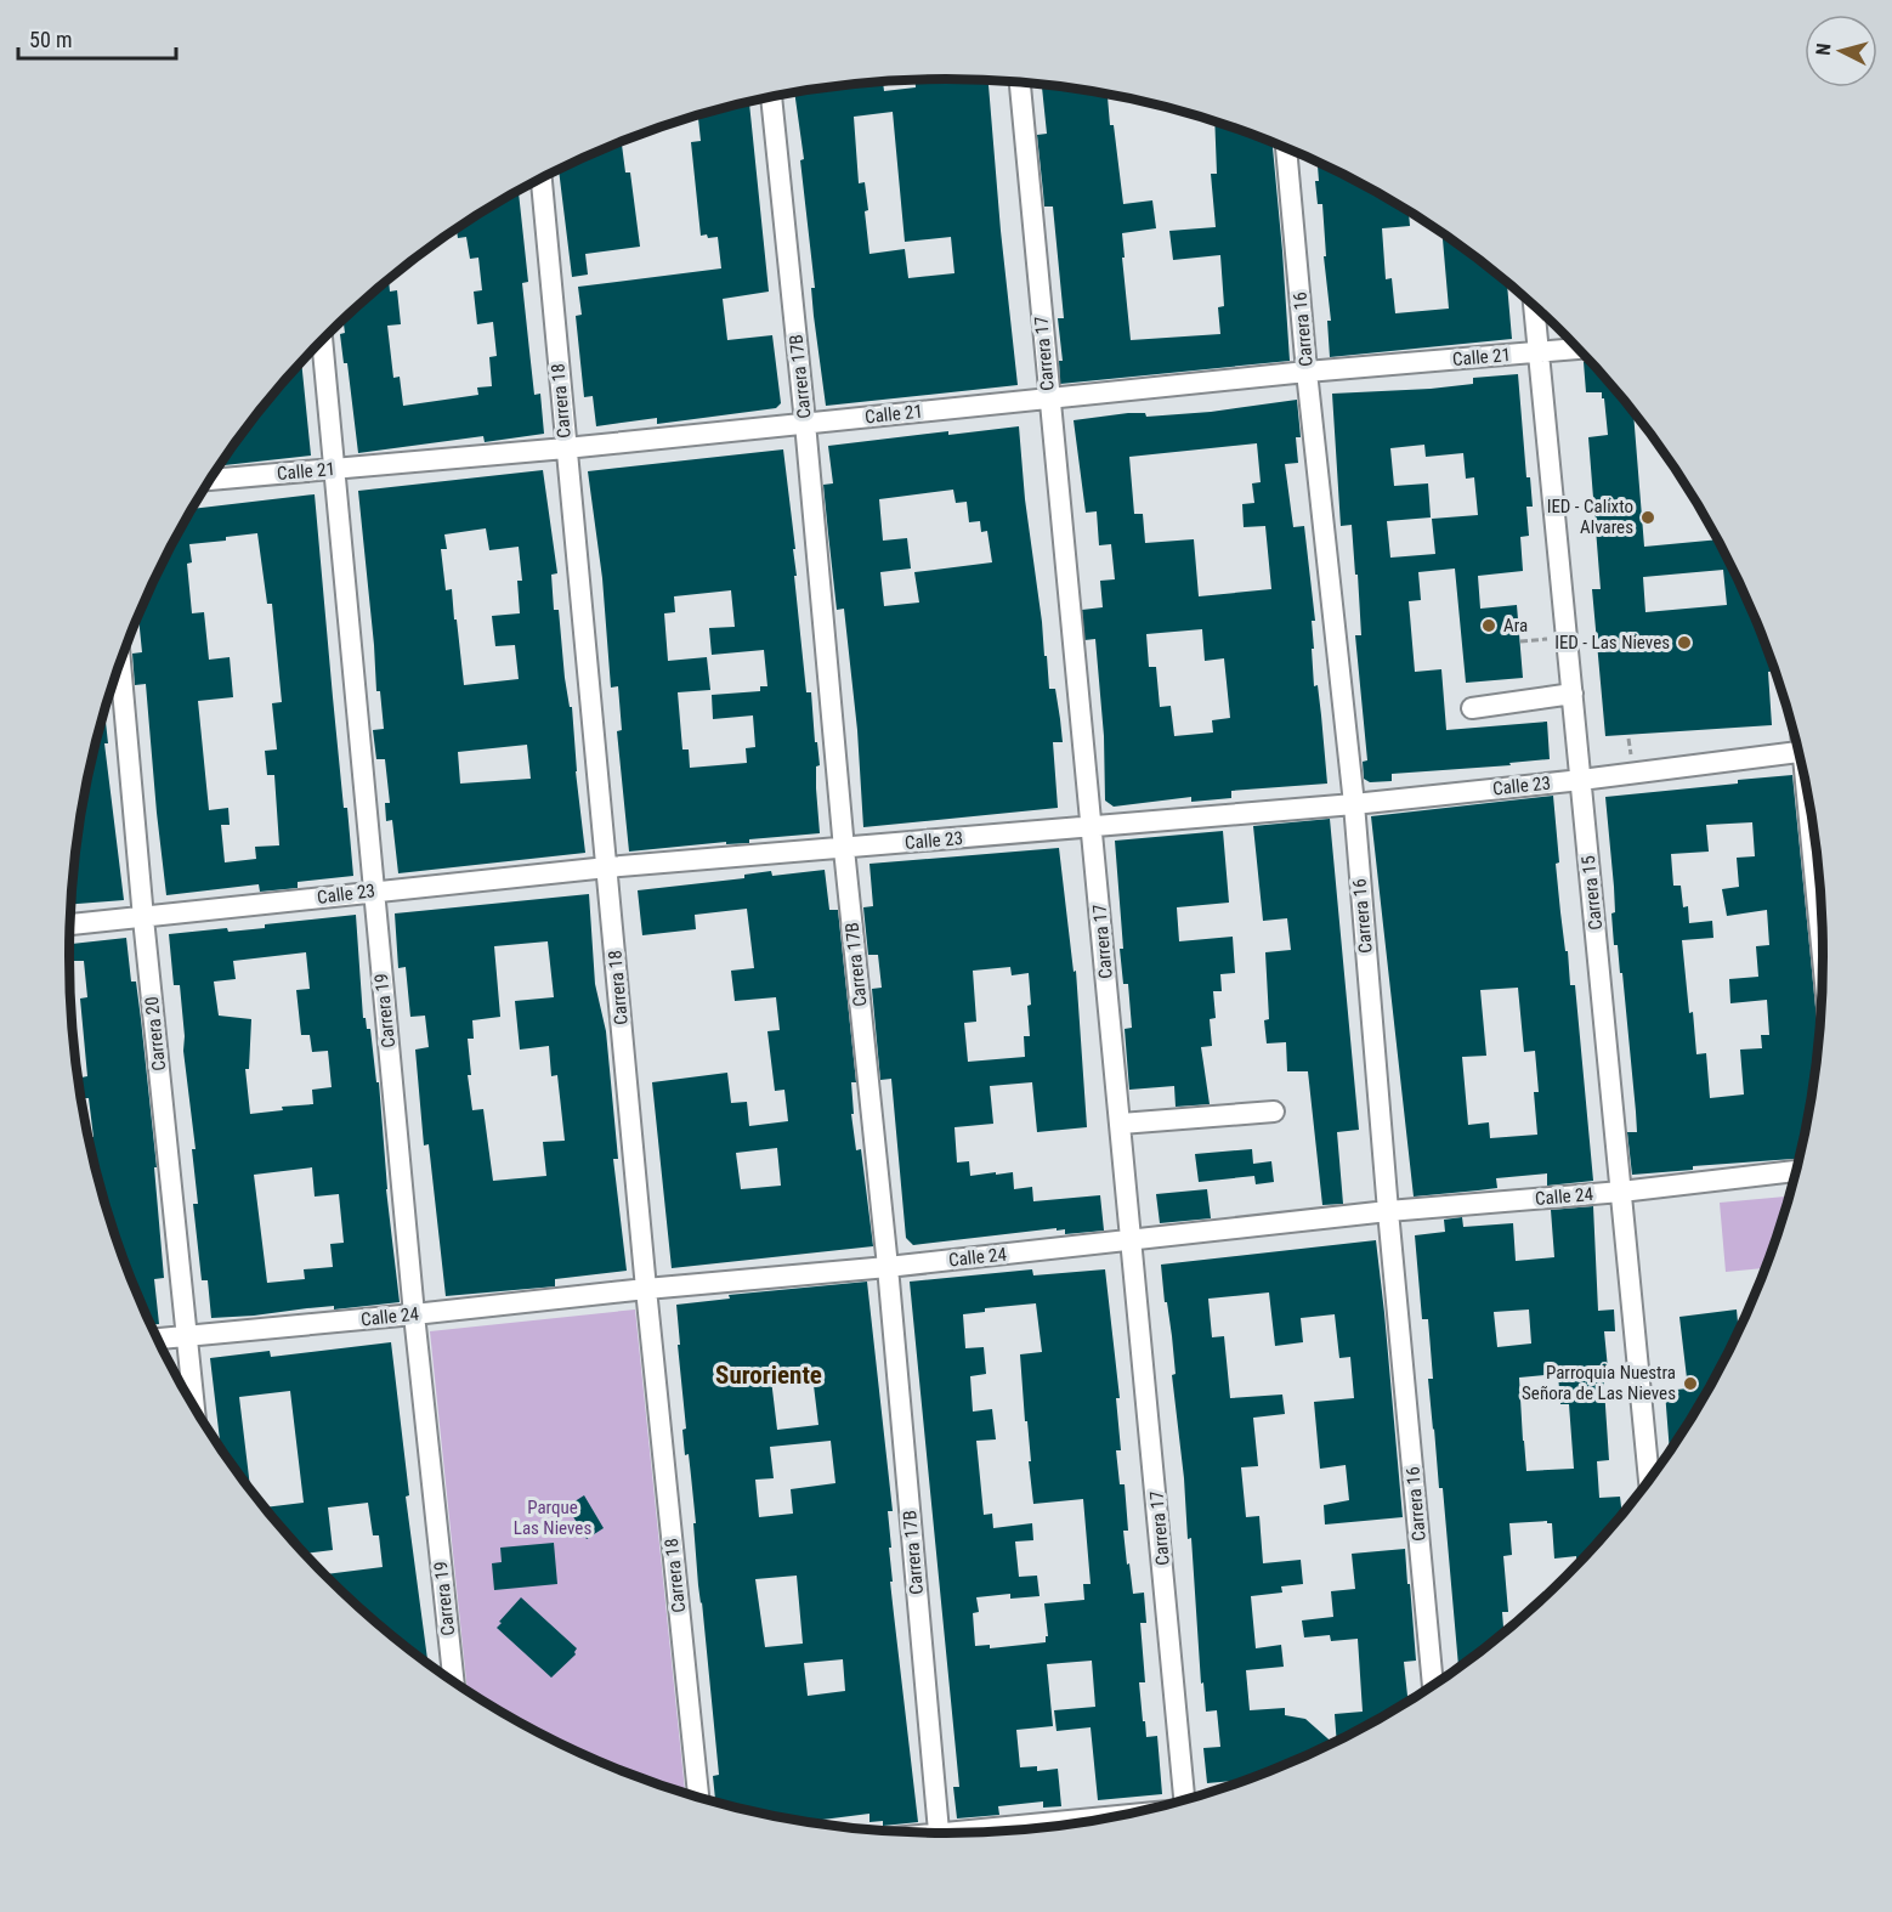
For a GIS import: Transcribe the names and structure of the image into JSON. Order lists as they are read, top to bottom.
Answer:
{
  "streets": {
    "street": [
      "Carrera 16",
      "Carrera 17",
      "Calle 21",
      "Carrera 17B",
      "Carrera 18",
      "Calle 23",
      "Carrera 15",
      "Carrera 19",
      "Carrera 20",
      "Calle 24"
    ]
  },
  "crossings": [
    ["Carrera 16", "Calle 21"],
    ["Carrera 16", "Calle 23"],
    ["Carrera 16", "Calle 24"],
    ["Carrera 17", "Calle 21"],
    ["Carrera 17", "Calle 23"],
    ["Carrera 17", "Calle 24"],
    ["Calle 21", "Carrera 17B"],
    ["Calle 21", "Carrera 18"],
    ["Calle 21", "Carrera 15"],
    ["Calle 21", "Carrera 19"],
    ["Carrera 17B", "Calle 23"],
    ["Carrera 17B", "Calle 24"],
    ["Carrera 18", "Calle 23"],
    ["Carrera 18", "Calle 24"],
    ["Calle 23", "Carrera 15"],
    ["Calle 23", "Carrera 19"],
    ["Calle 23", "Carrera 20"],
    ["Carrera 15", "Calle 24"],
    ["Carrera 19", "Calle 24"],
    ["Carrera 20", "Calle 24"]
  ],
  "districts": ["Suroriente"],
  "parks": ["Parque Las Nieves"],
  "places": [
    "IED - Calixto Alvares",
    "Ara",
    "IED - Las Nieves",
    "Parroquia Nuestra Señora de Las Nieves"
  ],
  "scale_bar": "50 m",
  "north": "left"
}
